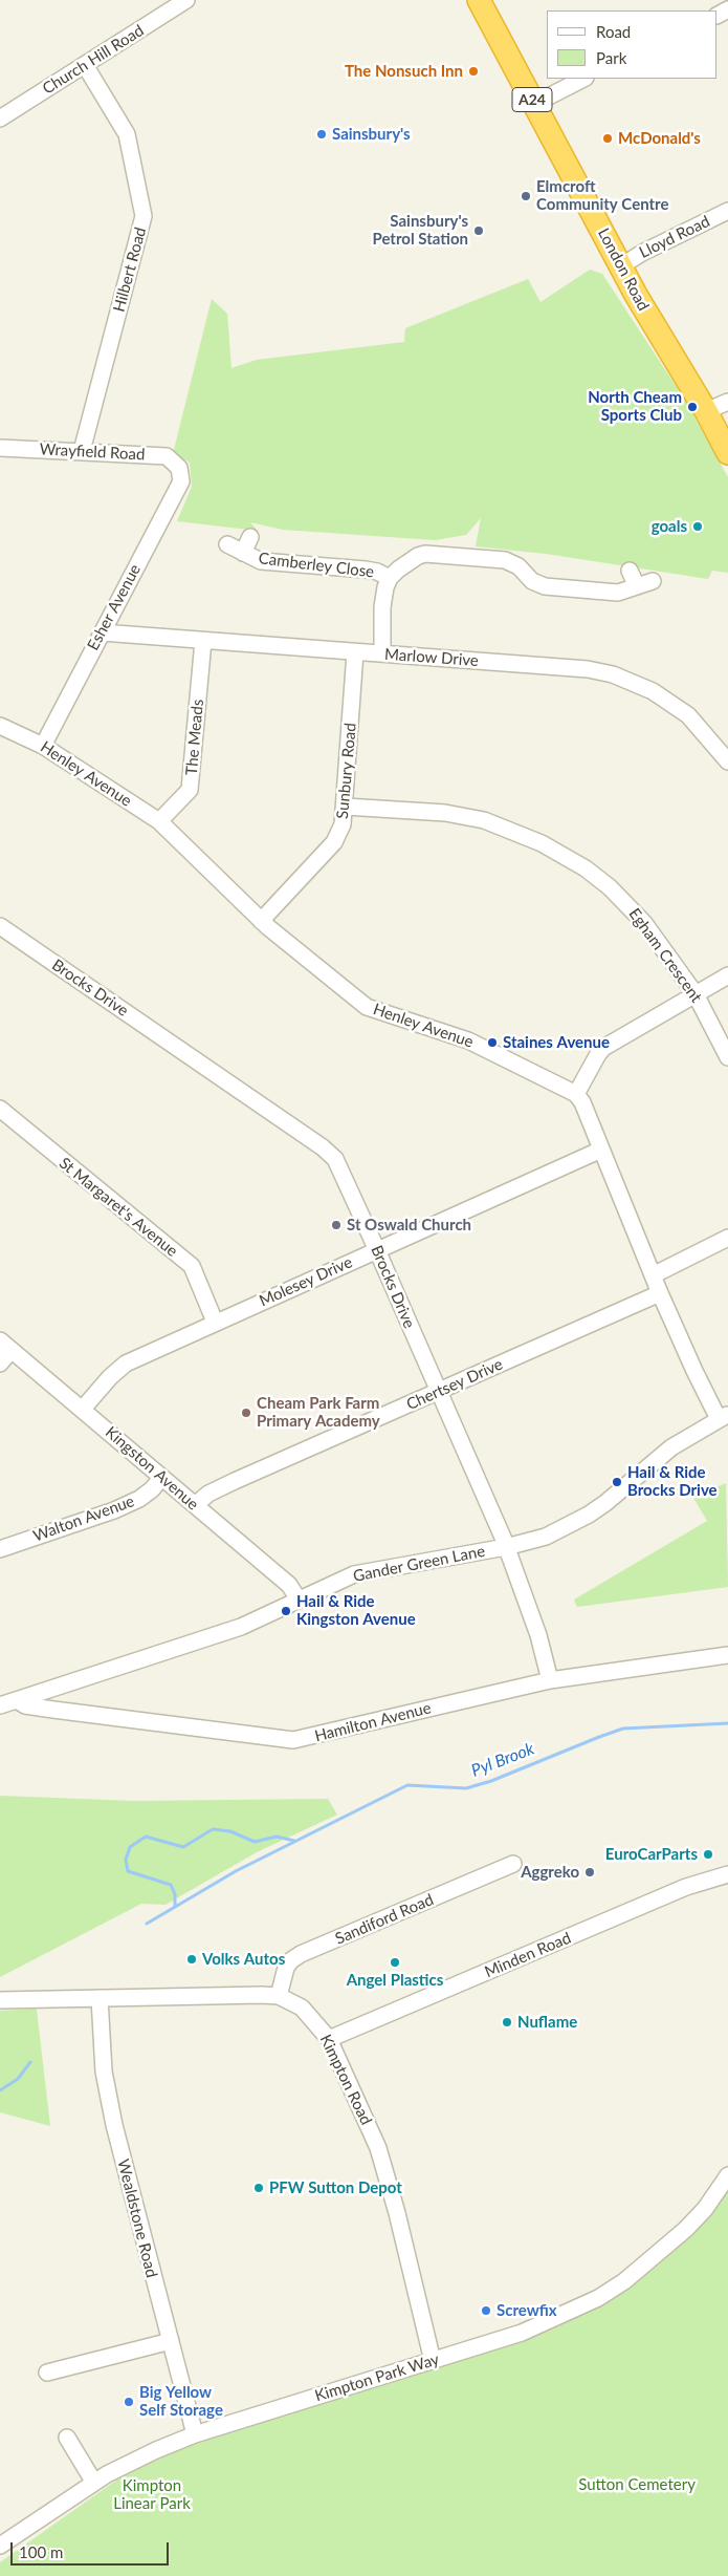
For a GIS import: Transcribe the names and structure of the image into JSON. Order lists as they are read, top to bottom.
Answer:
{
  "streets": {
    "highway": ["A24", "London Road"],
    "street": [
      "Church Hill Road",
      "Lloyd Road",
      "Hilbert Road",
      "Wrayfield Road",
      "Camberley Close",
      "Esher Avenue",
      "Marlow Drive",
      "The Meads",
      "Sunbury Road",
      "Henley Avenue",
      "Egham Crescent",
      "Brocks Drive",
      "St Margaret's Avenue",
      "Molesey Drive",
      "Chertsey Drive",
      "Kingston Avenue",
      "Walton Avenue",
      "Gander Green Lane",
      "Hamilton Avenue",
      "Sandiford Road",
      "Minden Road",
      "Kimpton Road",
      "Wealdstone Road",
      "Kimpton Park Way"
    ]
  },
  "crossings": [
    ["Church Hill Road", "Hilbert Road"],
    ["Lloyd Road", "London Road"],
    ["Hilbert Road", "Wrayfield Road"],
    ["Wrayfield Road", "Esher Avenue"],
    ["Camberley Close", "Marlow Drive"],
    ["Esher Avenue", "Marlow Drive"],
    ["Esher Avenue", "Henley Avenue"],
    ["Marlow Drive", "The Meads"],
    ["Marlow Drive", "Sunbury Road"],
    ["The Meads", "Henley Avenue"],
    ["Sunbury Road", "Henley Avenue"],
    ["Sunbury Road", "Egham Crescent"],
    ["Brocks Drive", "Molesey Drive"],
    ["Brocks Drive", "Chertsey Drive"],
    ["Brocks Drive", "Gander Green Lane"],
    ["Brocks Drive", "Hamilton Avenue"],
    ["St Margaret's Avenue", "Molesey Drive"],
    ["Molesey Drive", "Kingston Avenue"],
    ["Chertsey Drive", "Kingston Avenue"],
    ["Kingston Avenue", "Walton Avenue"],
    ["Kingston Avenue", "Gander Green Lane"],
    ["Gander Green Lane", "Hamilton Avenue"],
    ["Sandiford Road", "Kimpton Road"],
    ["Minden Road", "Kimpton Road"],
    ["Kimpton Road", "Wealdstone Road"],
    ["Kimpton Road", "Kimpton Park Way"],
    ["Wealdstone Road", "Kimpton Park Way"]
  ],
  "water": ["Pyl Brook"],
  "parks": ["Sutton Cemetery", "Kimpton Linear Park"],
  "places": [
    "The Nonsuch Inn",
    "Sainsbury's",
    "McDonald's",
    "Elmcroft Community Centre",
    "Sainsbury's Petrol Station",
    "North Cheam Sports Club",
    "goals",
    "Staines Avenue",
    "St Oswald Church",
    "Cheam Park Farm Primary Academy",
    "Hail & Ride Brocks Drive",
    "Hail & Ride Kingston Avenue",
    "EuroCarParts",
    "Aggreko",
    "Volks Autos",
    "Angel Plastics",
    "Nuflame",
    "PFW Sutton Depot",
    "Screwfix",
    "Big Yellow Self Storage"
  ],
  "legend": ["Road", "Park"],
  "scale_bar": "100 m"
}
